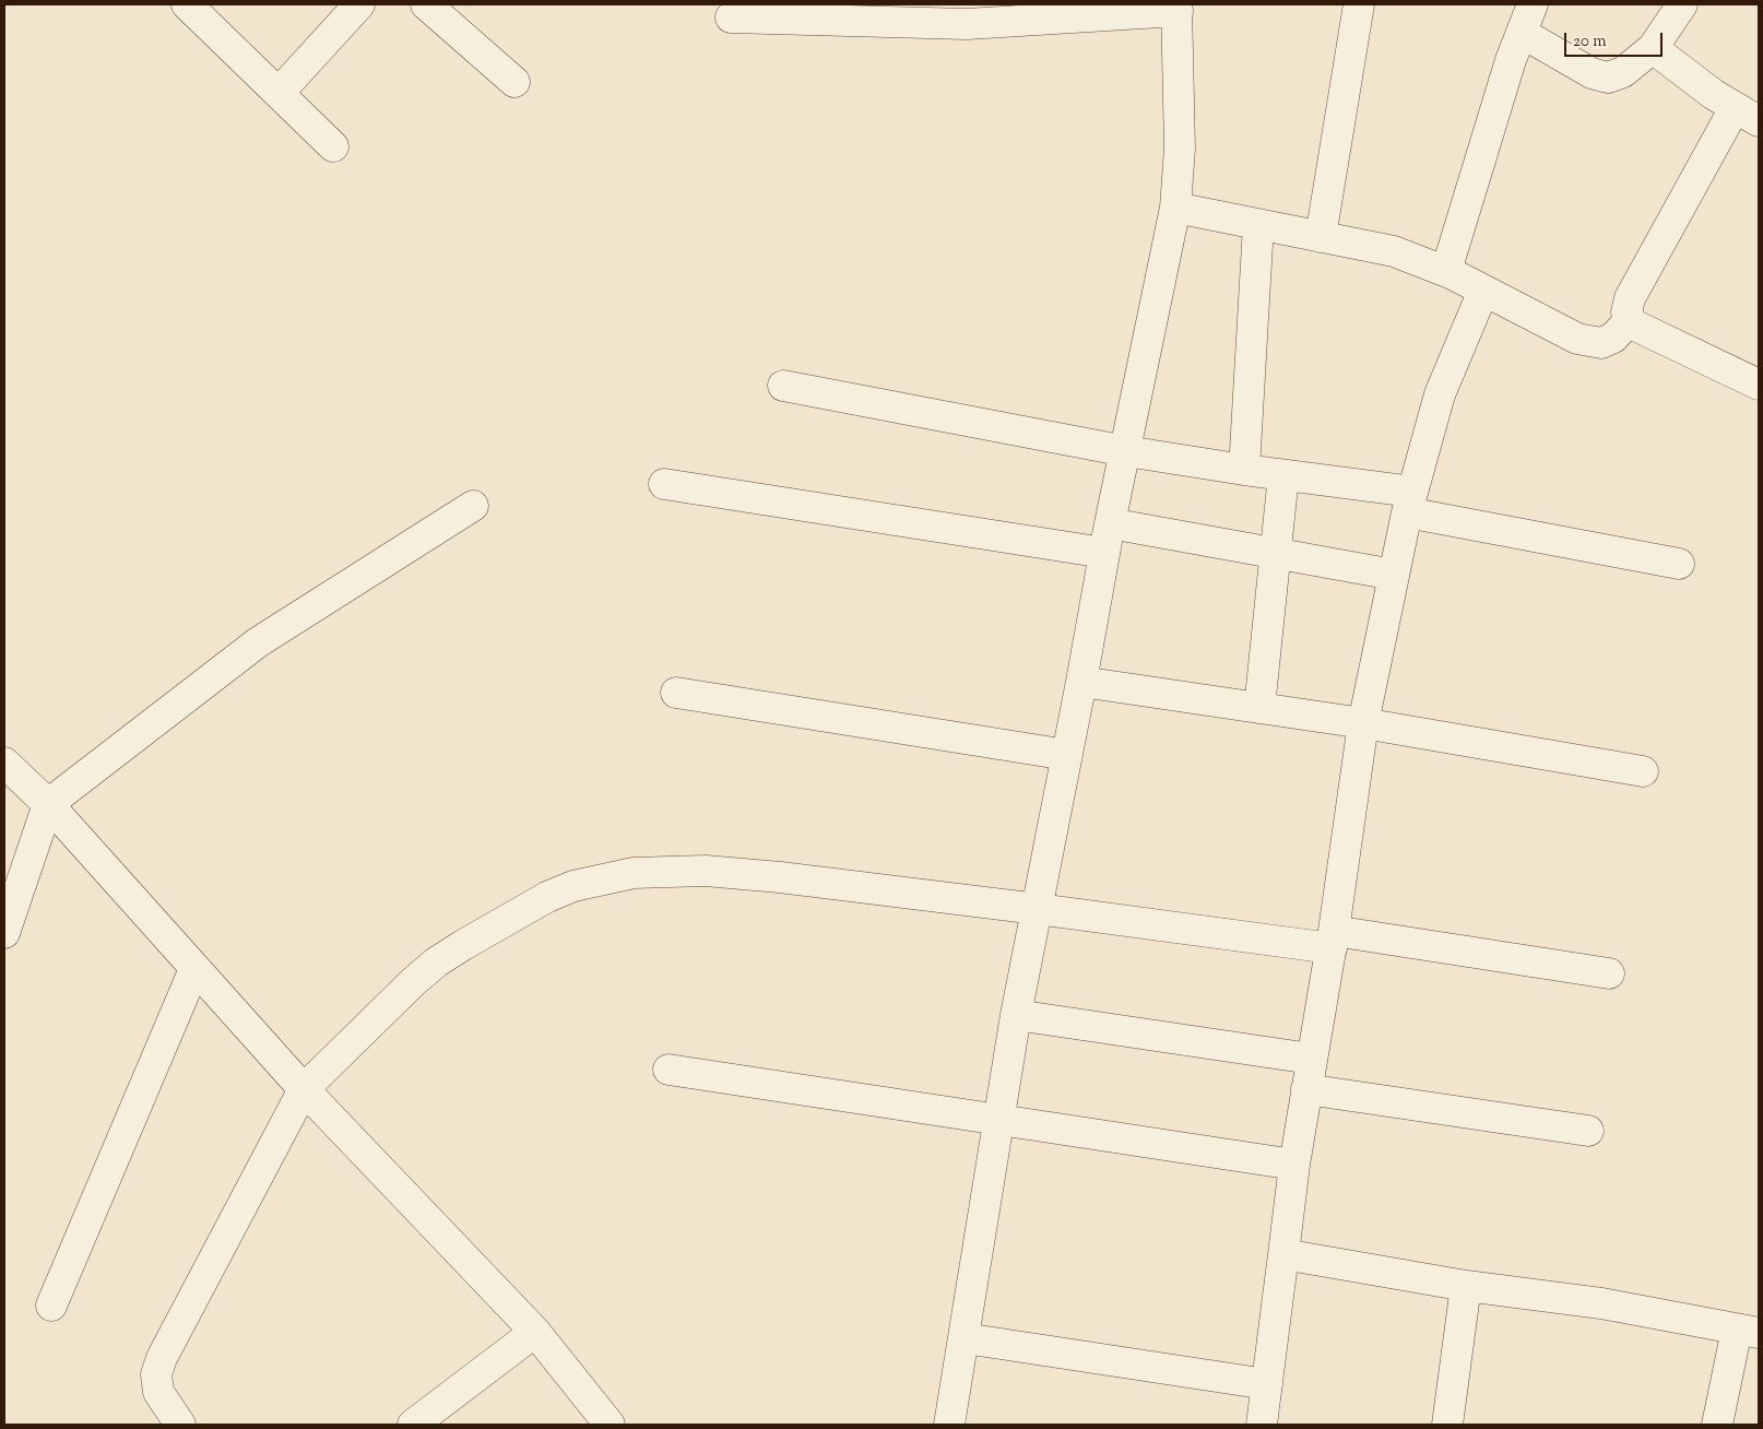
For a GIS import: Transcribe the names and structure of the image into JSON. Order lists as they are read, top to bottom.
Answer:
{
  "scale_bar": "20 m"
}
